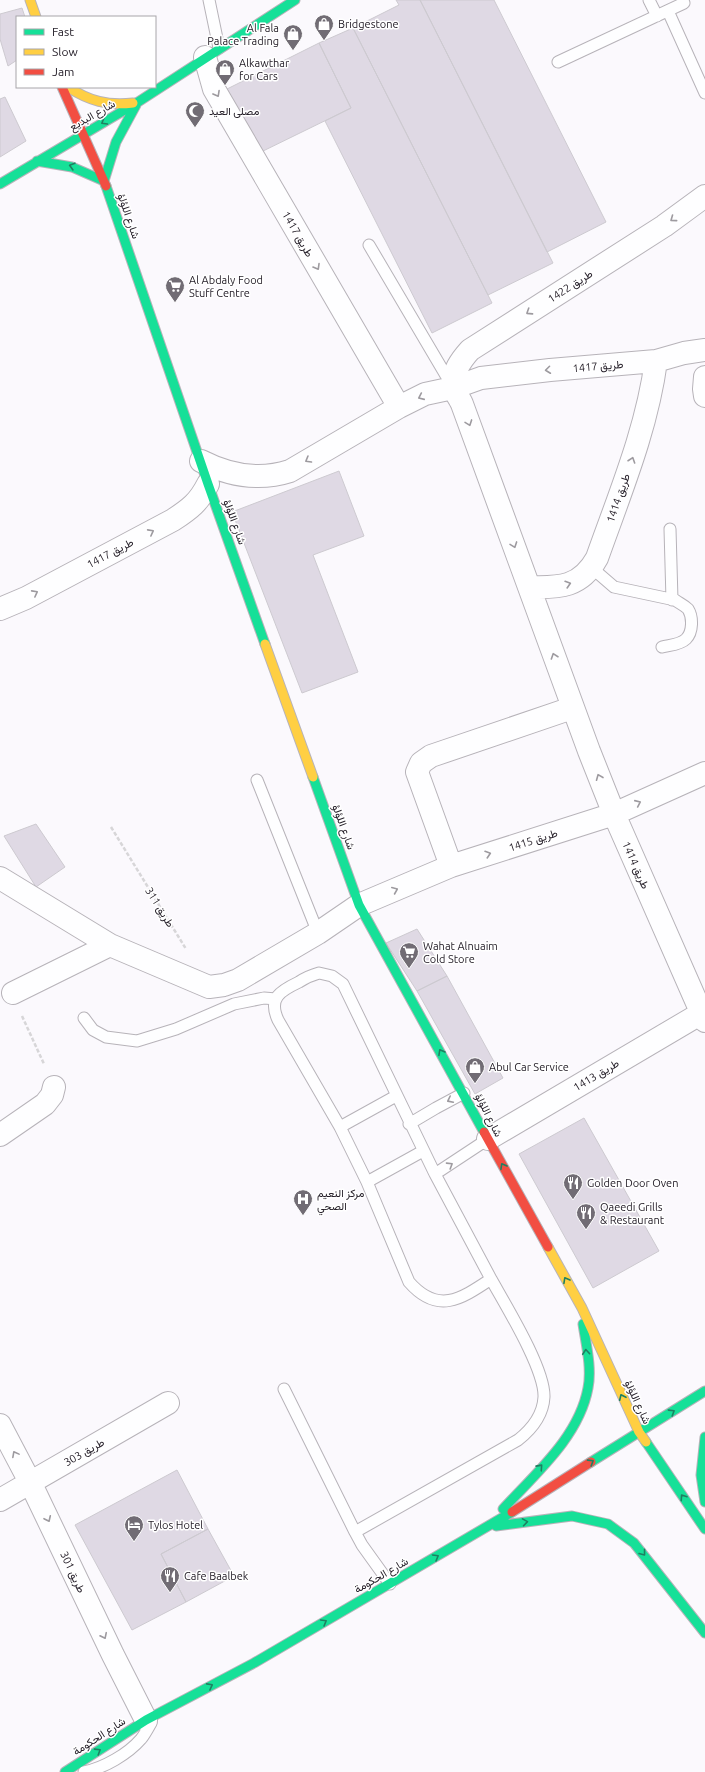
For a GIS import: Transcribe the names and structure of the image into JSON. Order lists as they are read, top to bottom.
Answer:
{
  "streets": {
    "street": [
      "شارع البديع",
      "شارع اللؤلؤ",
      "طريق 1417",
      "طريق 1422",
      "طريق 1414",
      "طريق 1415",
      "طريق 1413",
      "طريق 303",
      "طريق 301",
      "شارع الحكومة"
    ],
    "path": ["طريق 311"]
  },
  "crossings": [
    ["شارع البديع", "شارع اللؤلؤ"],
    ["شارع البديع", "طريق 1417"],
    ["شارع اللؤلؤ", "طريق 1417"],
    ["شارع اللؤلؤ", "طريق 1415"],
    ["شارع اللؤلؤ", "طريق 1413"],
    ["شارع اللؤلؤ", "شارع الحكومة"],
    ["طريق 1417", "طريق 1422"],
    ["طريق 1417", "طريق 1414"],
    ["طريق 1422", "طريق 1414"],
    ["طريق 1414", "طريق 1415"],
    ["طريق 1414", "طريق 1413"],
    ["طريق 303", "طريق 301"],
    ["طريق 301", "شارع الحكومة"]
  ],
  "one_way": [
    "شارع اللؤلؤ",
    "طريق 1422",
    "طريق 1415",
    "شارع الحكومة"
  ],
  "places": {
    "shop": [
      "Bridgestone",
      "Al Fala Palace Trading",
      "Alkawthar for Cars",
      "Abul Car Service"
    ],
    "mosque": ["مصلى العيد"],
    "supermarket": ["Al Abdaly Food Stuff Centre", "Wahat Alnuaim Cold Store"],
    "restaurant": ["Golden Door Oven", "Qaeedi Grills & Restaurant", "Cafe Baalbek"],
    "hospital": ["مركز النعيم الصحي"],
    "hotel": ["Tylos Hotel"]
  },
  "legend": ["Fast", "Slow", "Jam"]
}
